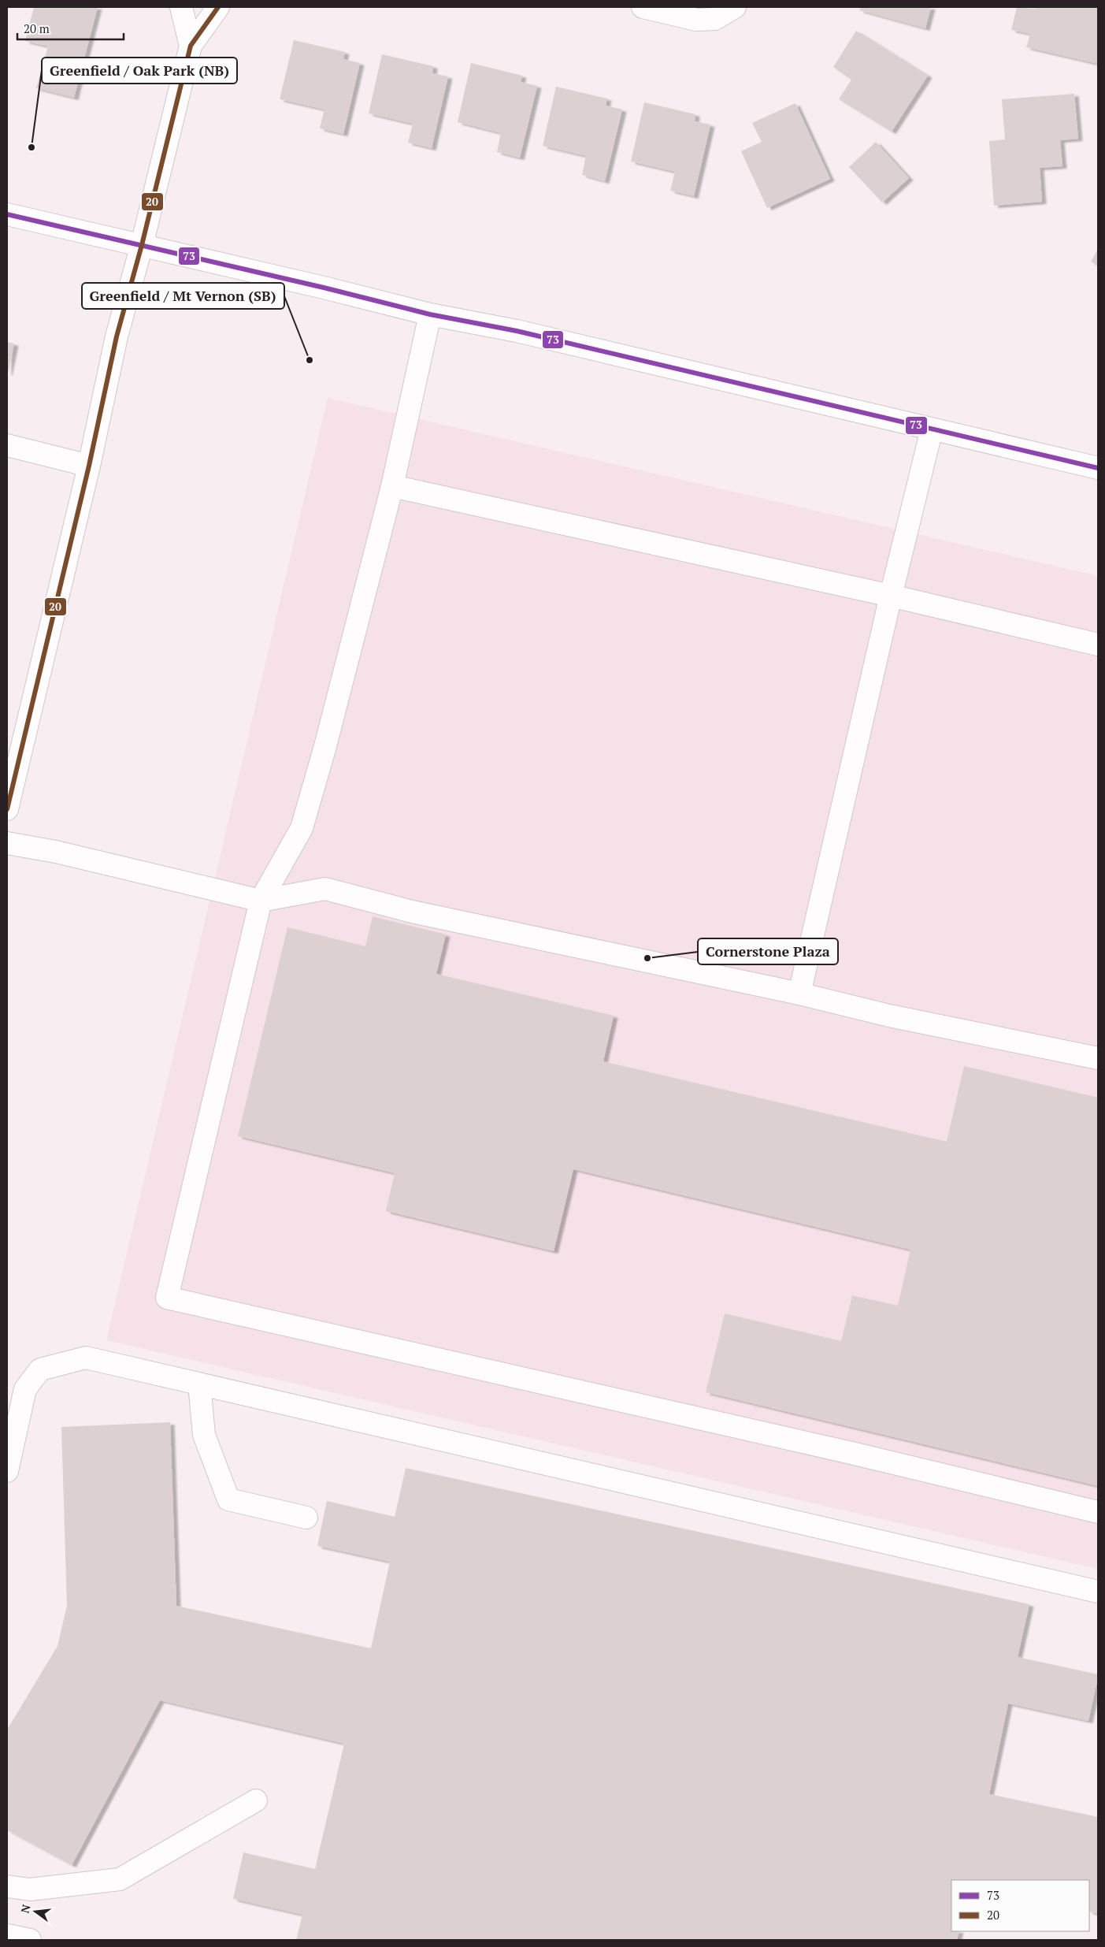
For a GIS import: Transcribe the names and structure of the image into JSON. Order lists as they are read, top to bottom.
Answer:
{
  "places": ["Greenfield / Oak Park (NB)", "Greenfield / Mt Vernon (SB)", "Cornerstone Plaza"],
  "lines": ["transit line 20", "transit line 73"],
  "legend": ["73", "20"],
  "scale_bar": "20 m",
  "north": "left"
}
